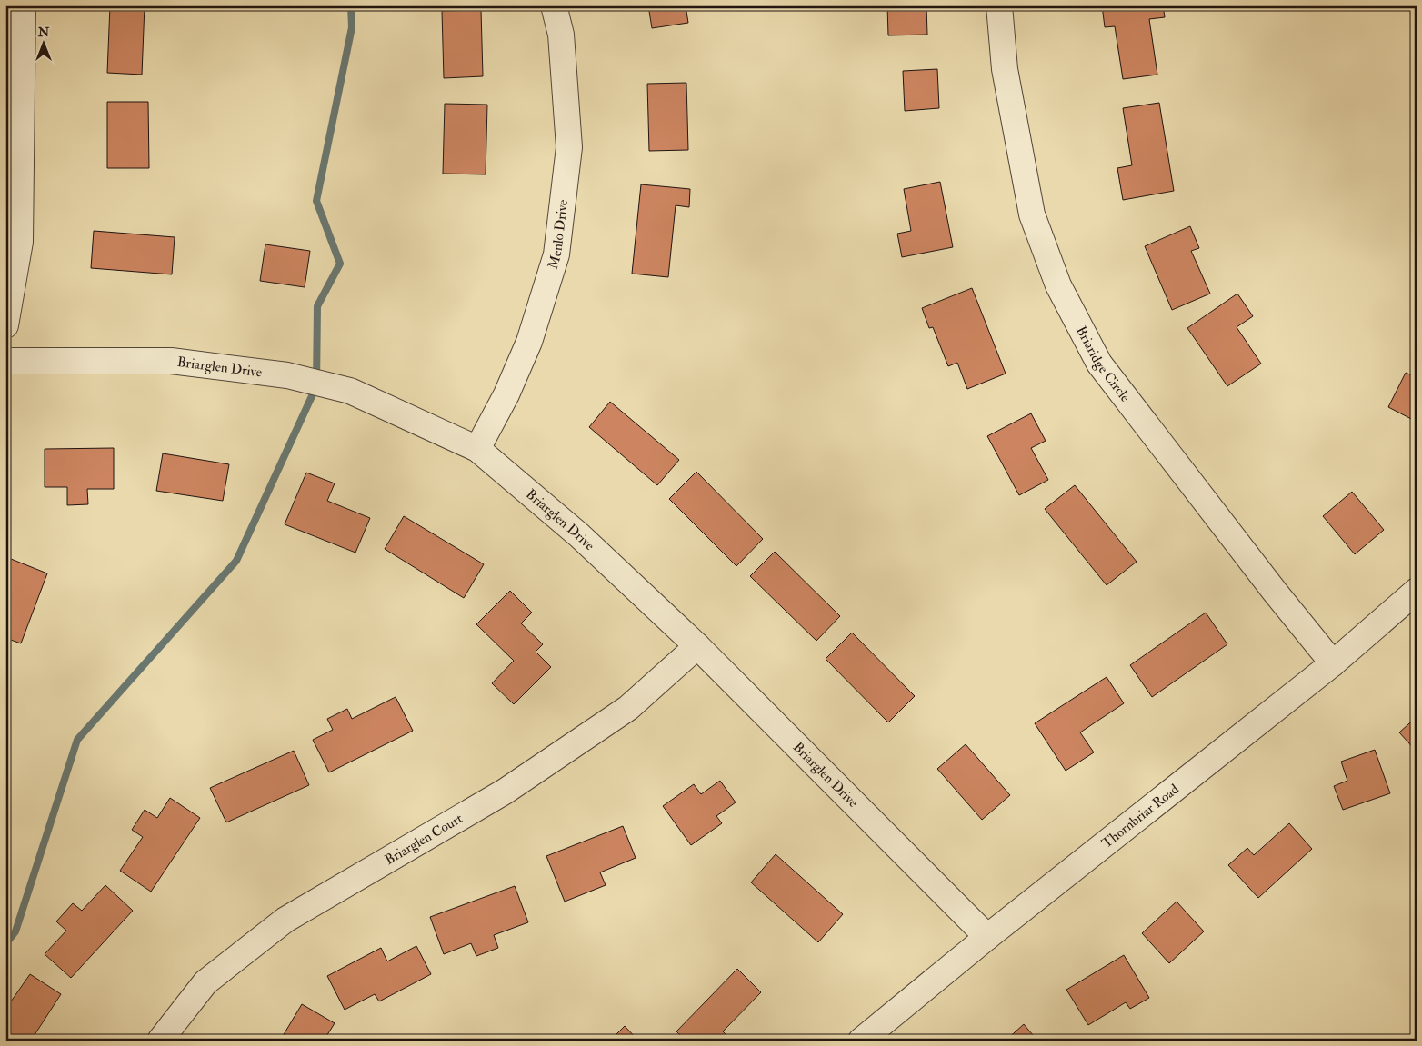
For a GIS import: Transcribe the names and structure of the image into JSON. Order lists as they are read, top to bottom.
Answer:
{
  "streets": {
    "street": [
      "Menlo Drive",
      "Briaridge Circle",
      "Briarglen Drive",
      "Thornbriar Road",
      "Briarglen Court"
    ]
  },
  "crossings": [
    ["Menlo Drive", "Briarglen Drive"],
    ["Briaridge Circle", "Thornbriar Road"],
    ["Briarglen Drive", "Thornbriar Road"],
    ["Briarglen Drive", "Briarglen Court"]
  ],
  "north": "top"
}
